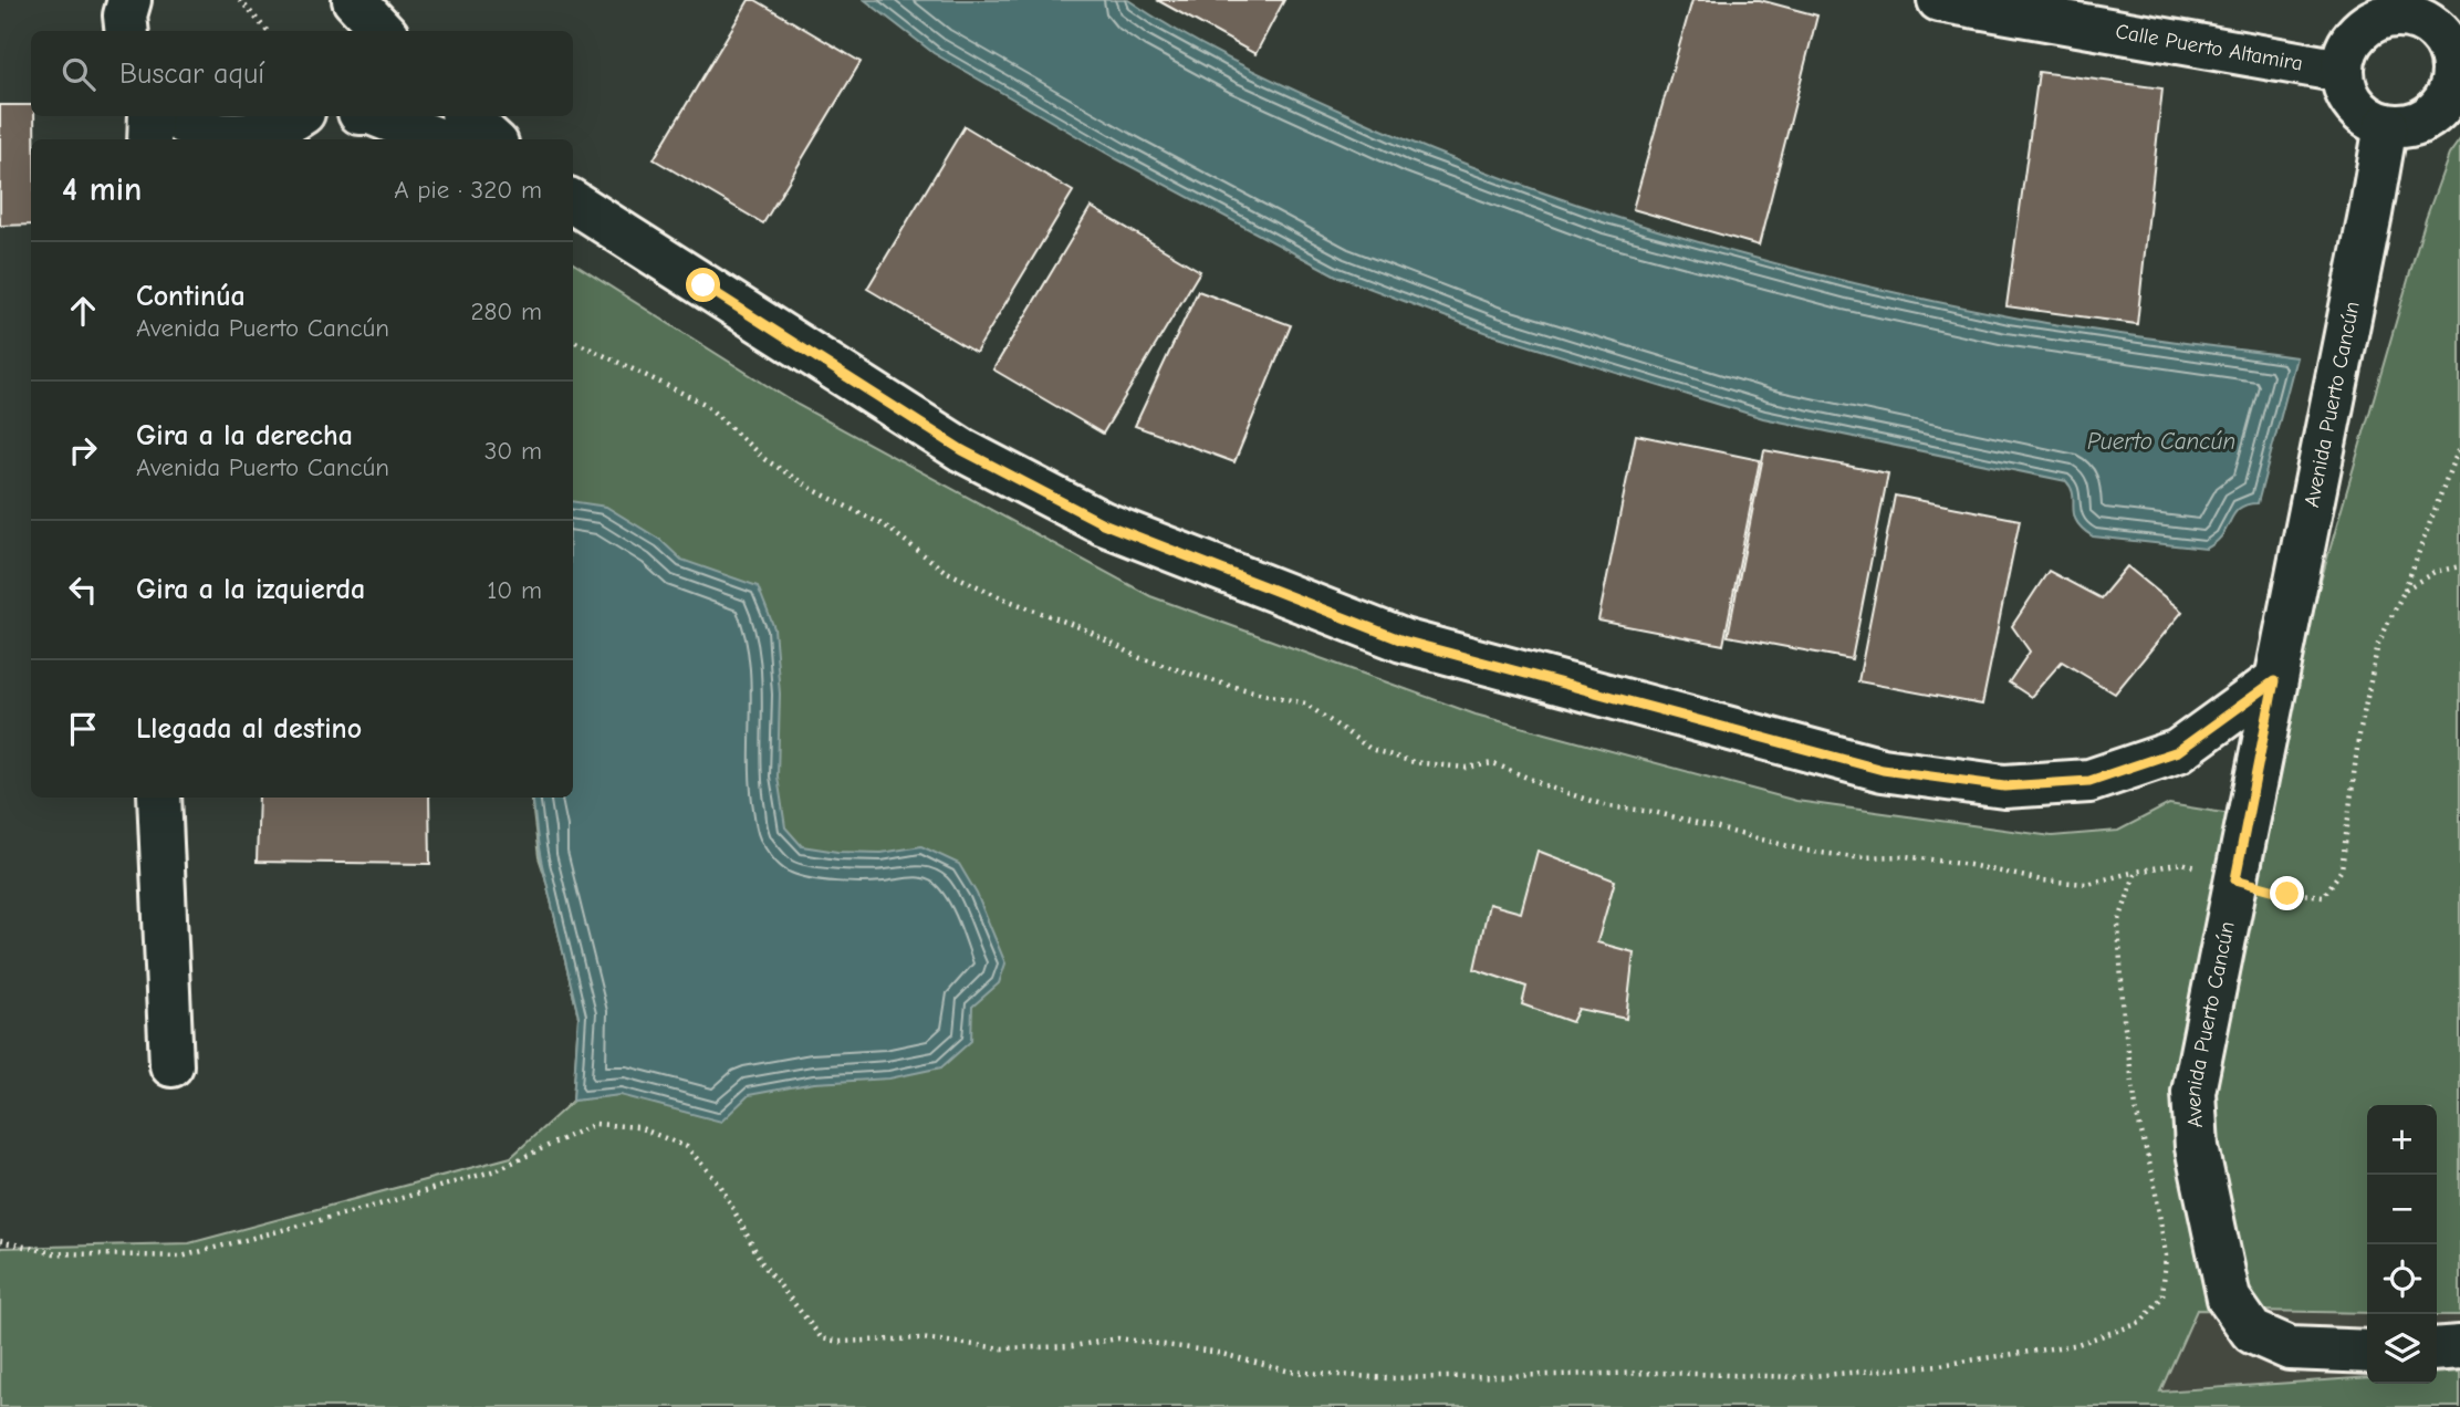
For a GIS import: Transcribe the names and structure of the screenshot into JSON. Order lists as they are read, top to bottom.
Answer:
{
  "streets": {
    "street": ["Calle Puerto Altamira", "Avenida Puerto Cancún"]
  },
  "crossings": [
    ["Calle Puerto Altamira", "Avenida Puerto Cancún"]
  ],
  "water": ["Puerto Cancún"],
  "page": {
    "search": "Buscar aquí",
    "heading": ["4 min", "A pie · 320 m"],
    "list": [
      ["Continúa", "Avenida Puerto Cancún", "280 m"],
      ["Gira a la derecha", "Avenida Puerto Cancún", "30 m"],
      ["Gira a la izquierda", "10 m"],
      "Llegada al destino"
    ],
    "map_buttons": ["+", "−"]
  }
}
